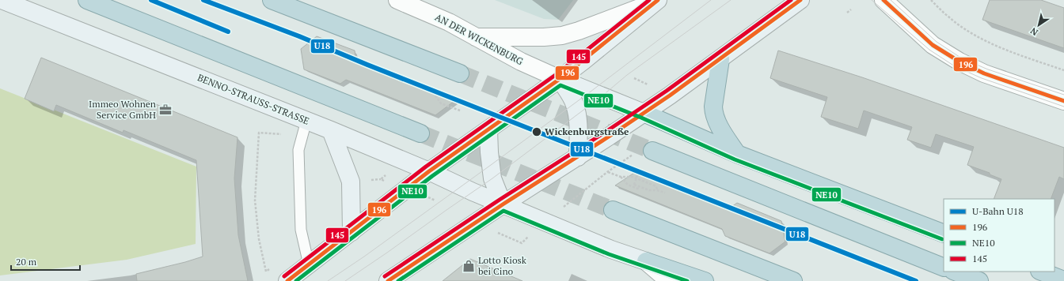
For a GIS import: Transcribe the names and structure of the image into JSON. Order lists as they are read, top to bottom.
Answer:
{
  "streets": {
    "main road": ["BENNO-STRAUSS-STRASSE"],
    "street": ["AN DER WICKENBURG"]
  },
  "places": {
    "office": ["Immeo Wohnen Service GmbH"],
    "other": ["Wickenburgstraße"],
    "shop": ["Lotto Kiosk bei Cino"]
  },
  "lines": [
    "metro line U18",
    "transit line 196",
    "transit line 145",
    "transit line NE10"
  ],
  "legend": [
    "U-Bahn U18",
    "196",
    "NE10",
    "145"
  ],
  "scale_bar": "20 m",
  "north": "bottom left"
}
